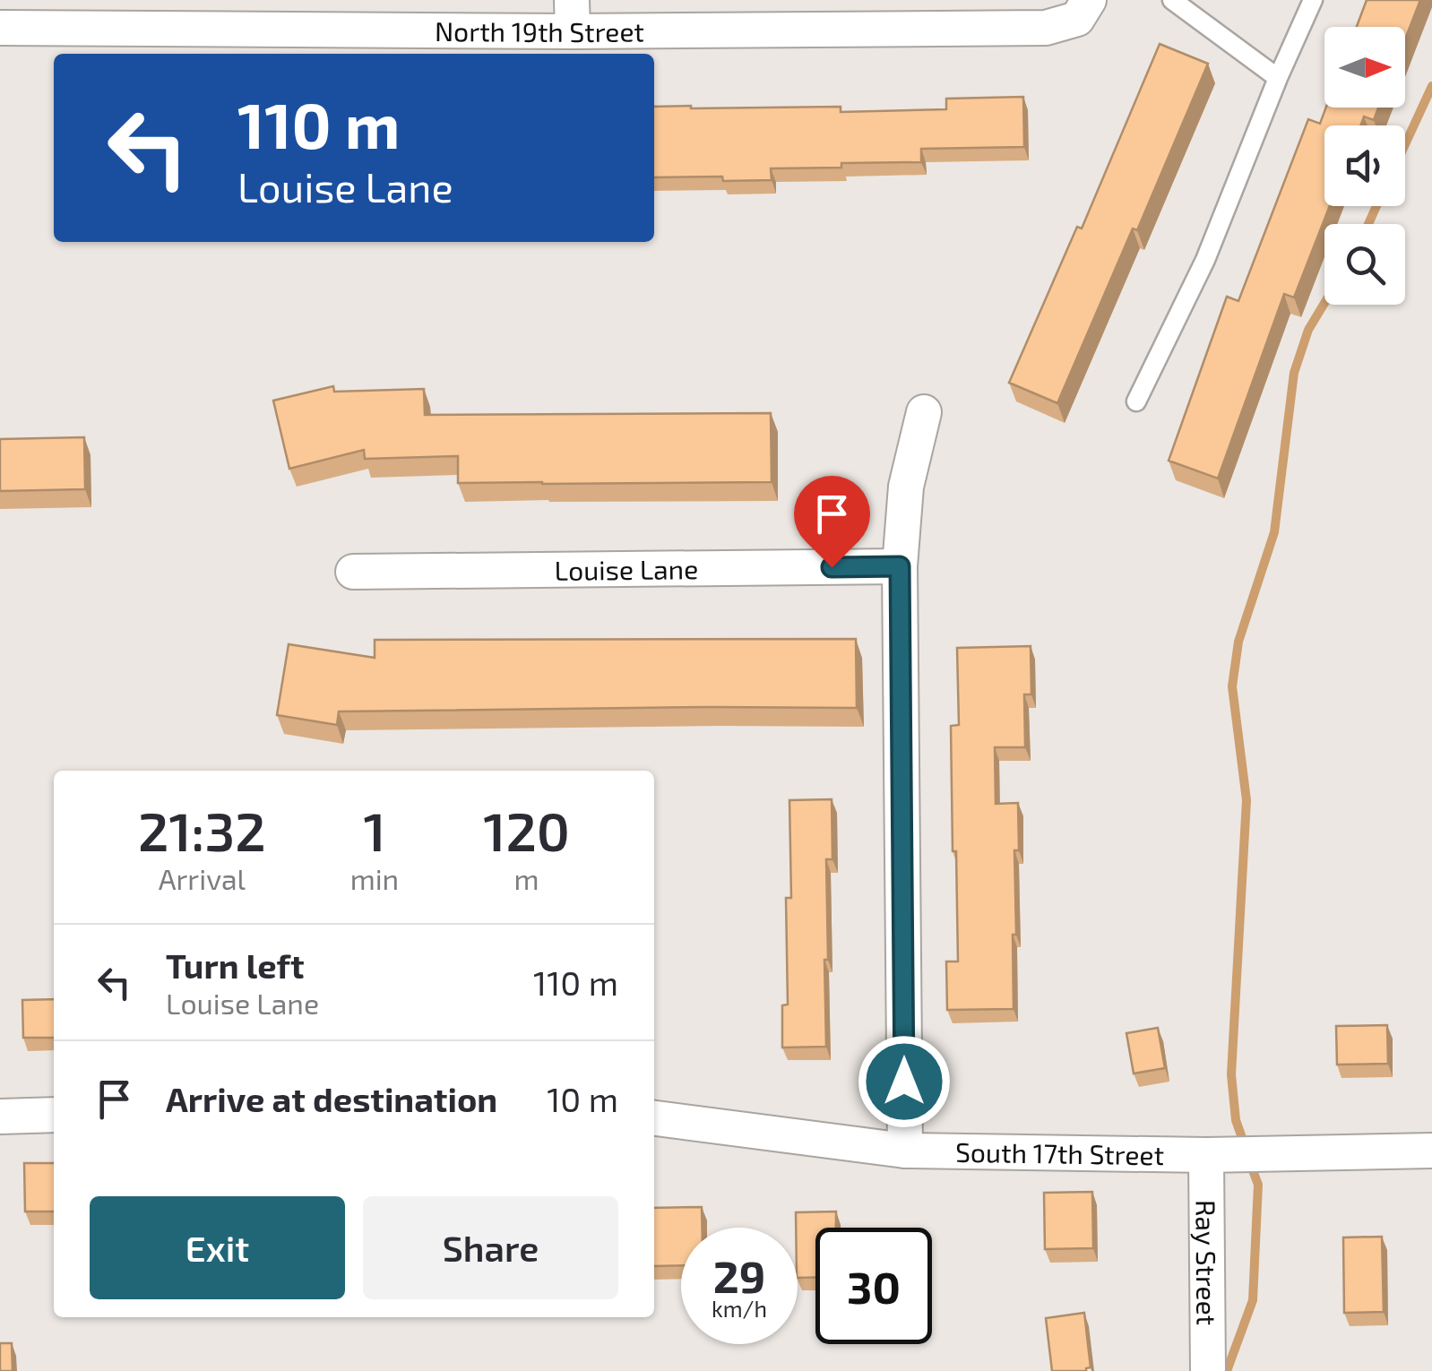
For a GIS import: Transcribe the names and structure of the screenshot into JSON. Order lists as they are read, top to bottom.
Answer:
{
  "streets": {
    "street": [
      "North 19th Street",
      "Louise Lane",
      "South 17th Street",
      "Ray Street"
    ]
  },
  "crossings": [
    ["South 17th Street", "Ray Street"]
  ],
  "north": "right",
  "page": {
    "turn": ["110 m", "Louise Lane"],
    "eta": [
      "21:32",
      "Arrival",
      "1",
      "min",
      "120",
      "m"
    ],
    "list": [
      {
        "name": "Turn left",
        "note": "Louise Lane",
        "value": "110 m"
      },
      {
        "name": "Arrive at destination",
        "value": "10 m"
      }
    ],
    "buttons": ["Exit", "Share"],
    "speed": "29 km/h",
    "limit": "30"
  }
}
